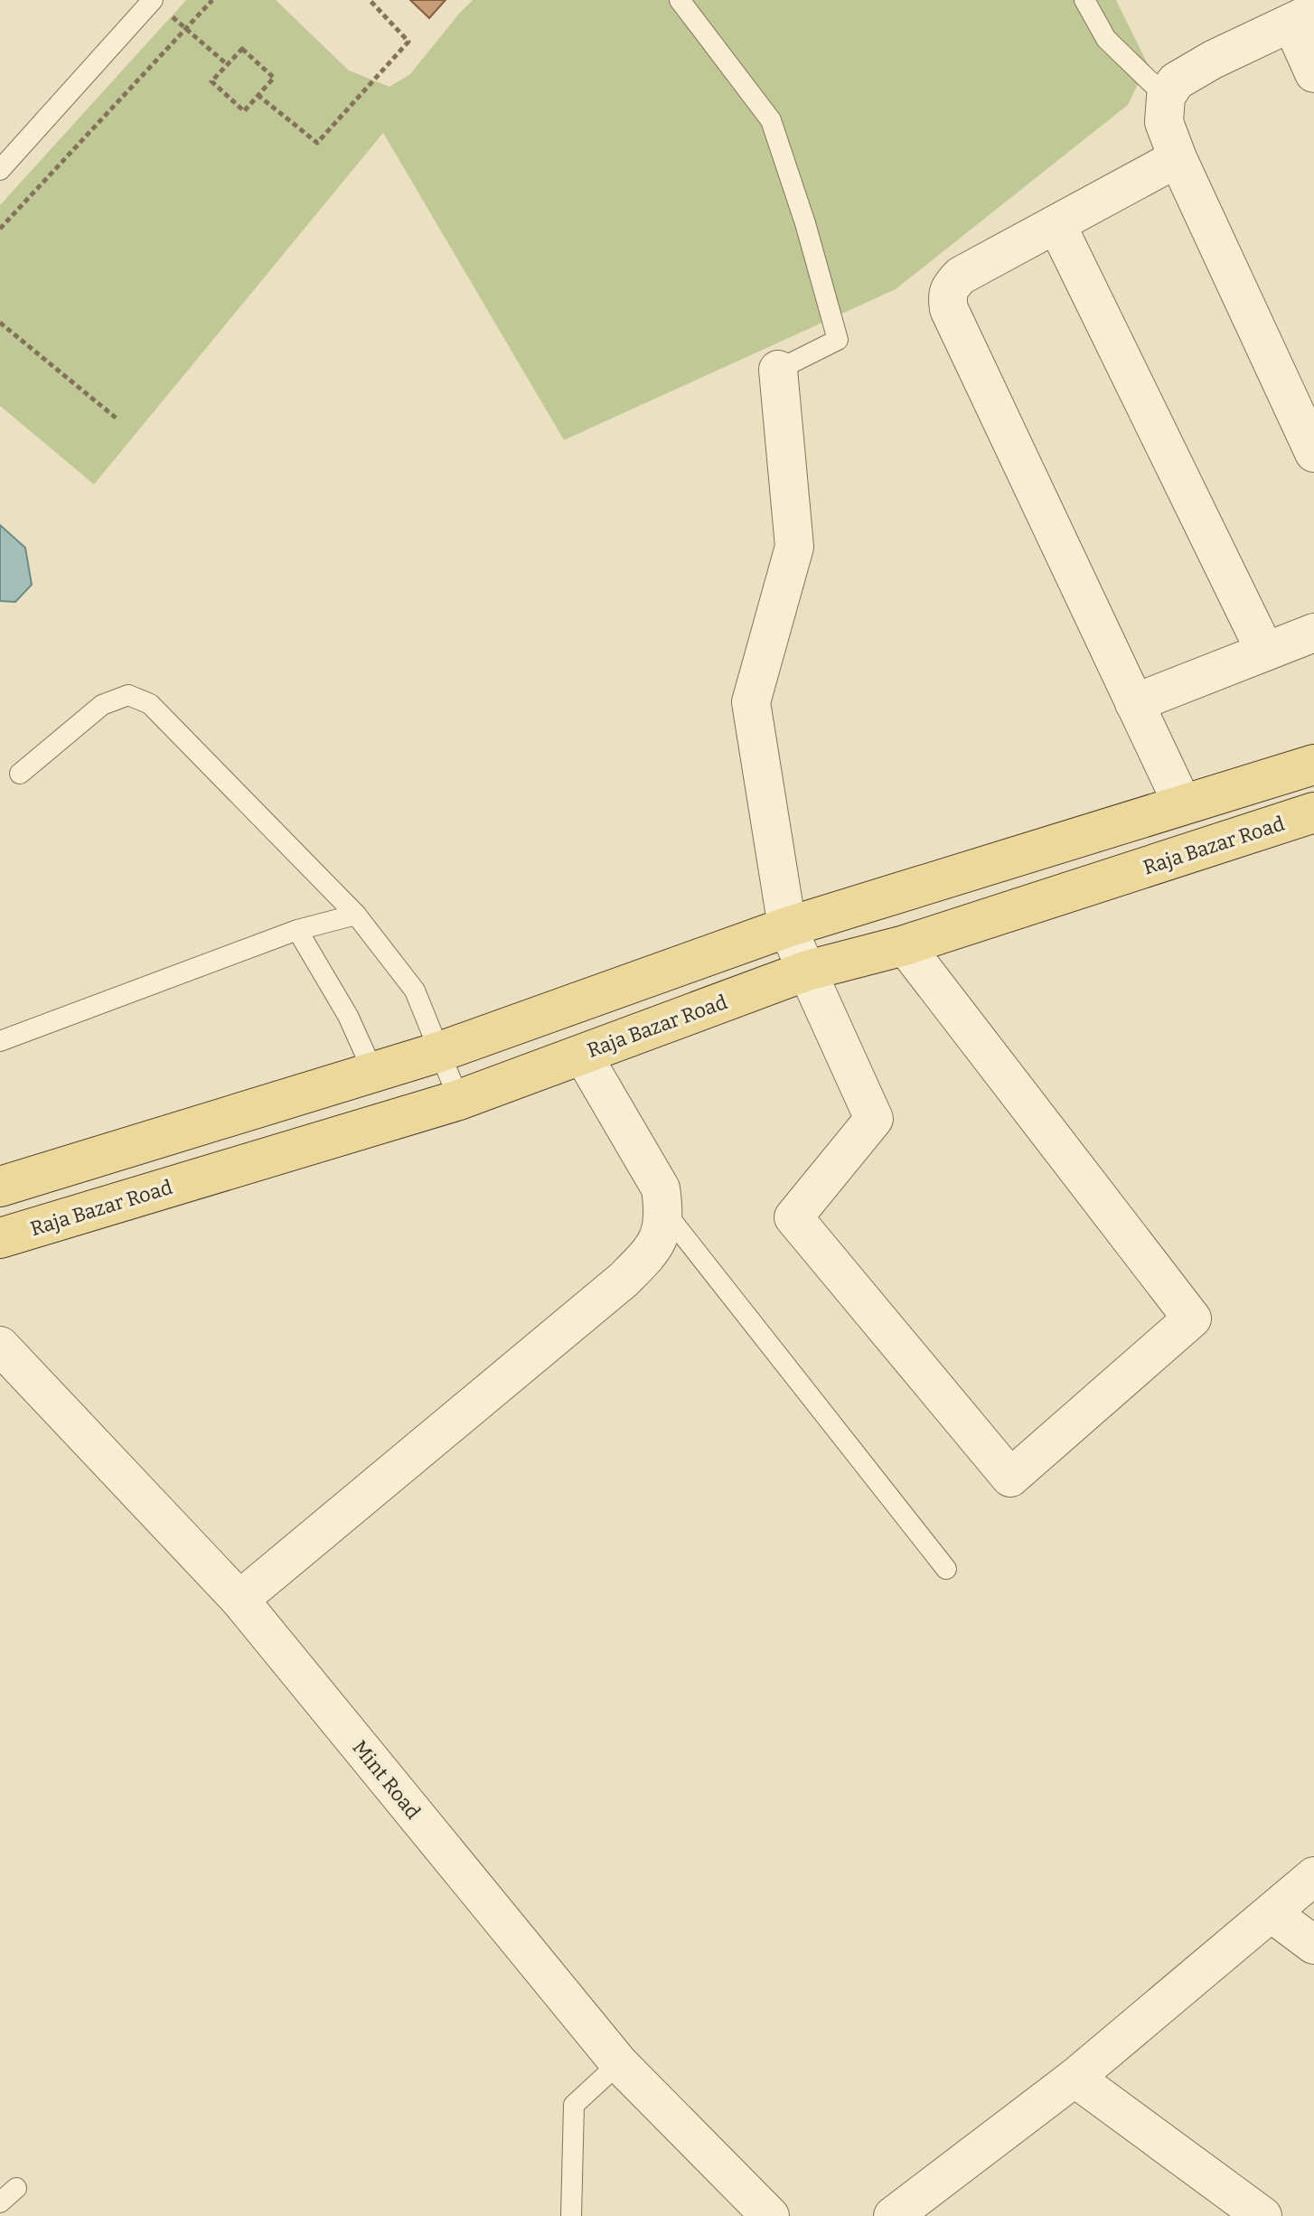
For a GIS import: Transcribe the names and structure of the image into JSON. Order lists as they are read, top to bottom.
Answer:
{
  "streets": {
    "main road": ["Raja Bazar Road"],
    "street": ["Mint Road"]
  }
}
